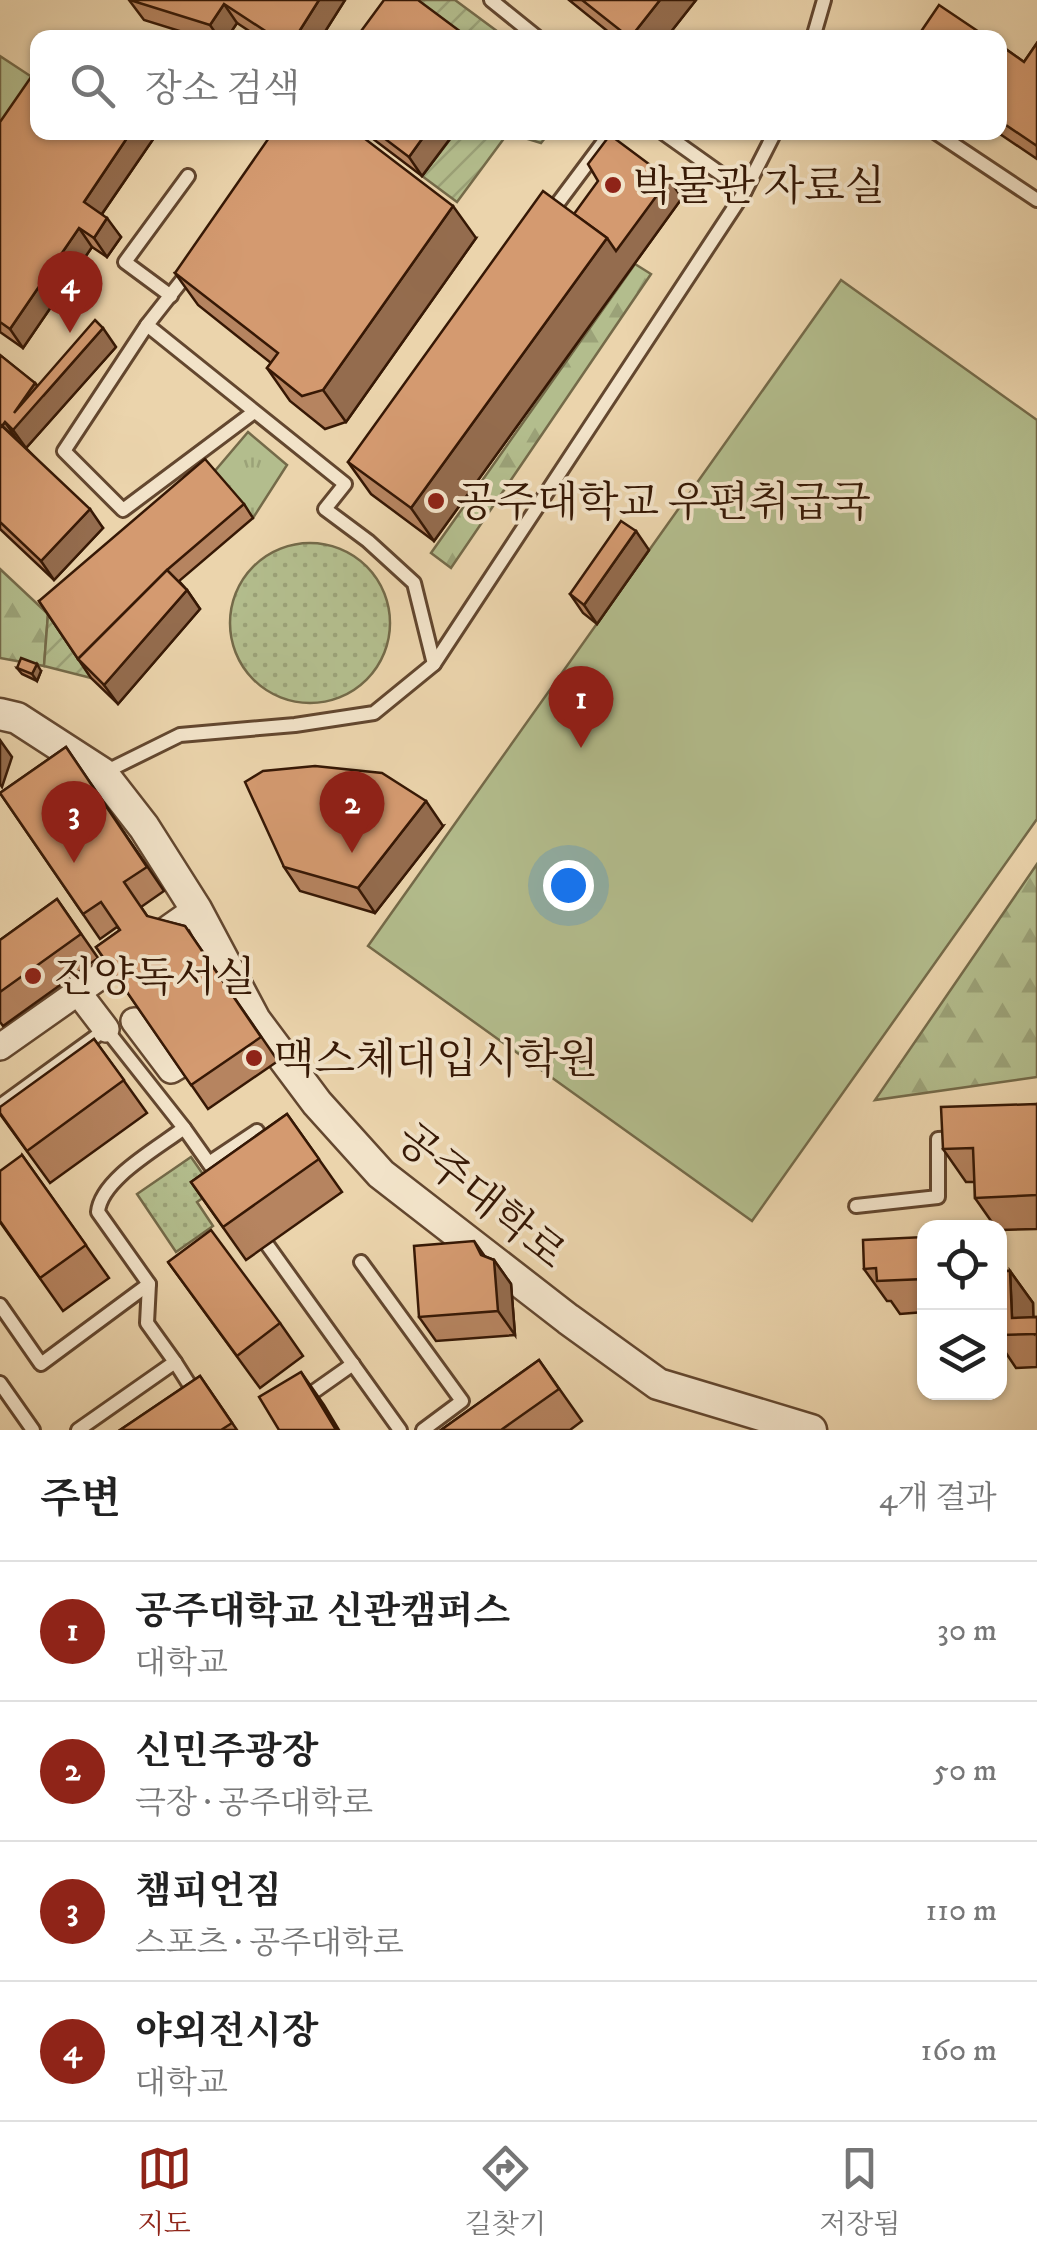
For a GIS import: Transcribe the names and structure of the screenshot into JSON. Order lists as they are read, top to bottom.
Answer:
{
  "streets": {
    "street": ["공주대학로"]
  },
  "places": [
    "박물관 자료실",
    "공주대학교 우편취급국",
    "진양독서실",
    "맥스체대입시학원"
  ],
  "page": {
    "search": "장소 검색",
    "pins": [
      "4",
      "1",
      "2",
      "3"
    ],
    "heading": ["주변", "4개 결과"],
    "list": [
      {
        "mark": "1",
        "name": "공주대학교 신관캠퍼스",
        "note": "대학교",
        "value": "30 m"
      },
      {
        "mark": "2",
        "name": "신민주광장",
        "note": "극장 · 공주대학로",
        "value": "50 m"
      },
      {
        "mark": "3",
        "name": "챔피언짐",
        "note": "스포츠 · 공주대학로",
        "value": "110 m"
      },
      {
        "mark": "4",
        "name": "야외전시장",
        "note": "대학교",
        "value": "160 m"
      }
    ],
    "nav": ["지도", "길찾기", "저장됨"]
  }
}
